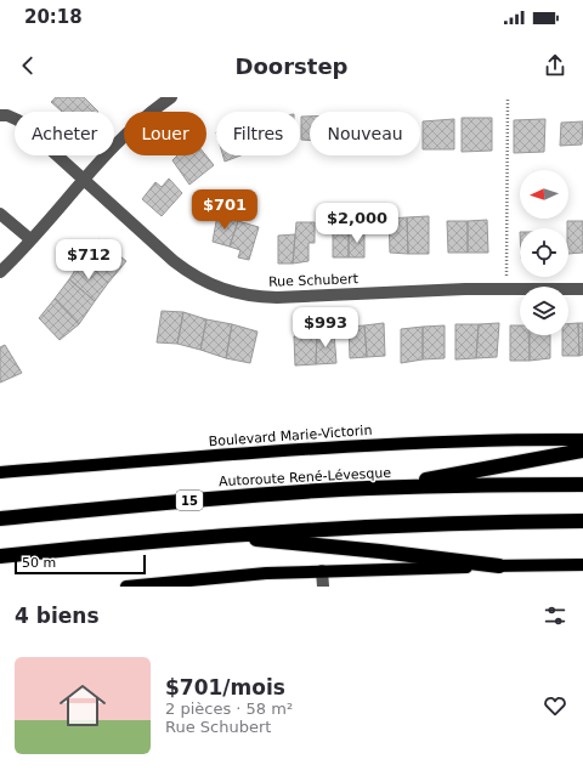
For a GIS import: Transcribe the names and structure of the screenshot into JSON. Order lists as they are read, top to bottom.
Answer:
{
  "streets": {
    "highway": ["Autoroute René-Lévesque", "15"],
    "main road": ["Boulevard Marie-Victorin"],
    "street": ["Rue Schubert"]
  },
  "scale_bar": "50 m",
  "north": "left",
  "page": {
    "status": "20:18",
    "header": "Doorstep",
    "chip": [
      "Acheter",
      "Louer",
      "Filtres",
      "Nouveau"
    ],
    "price": [
      "$701",
      "$2,000",
      "$712",
      "$993"
    ],
    "scale": "50 m",
    "heading": "4 biens",
    "list": [
      {
        "name": "$701/mois",
        "note": "2 pièces · 58 m² · Rue Schubert"
      }
    ]
  }
}
